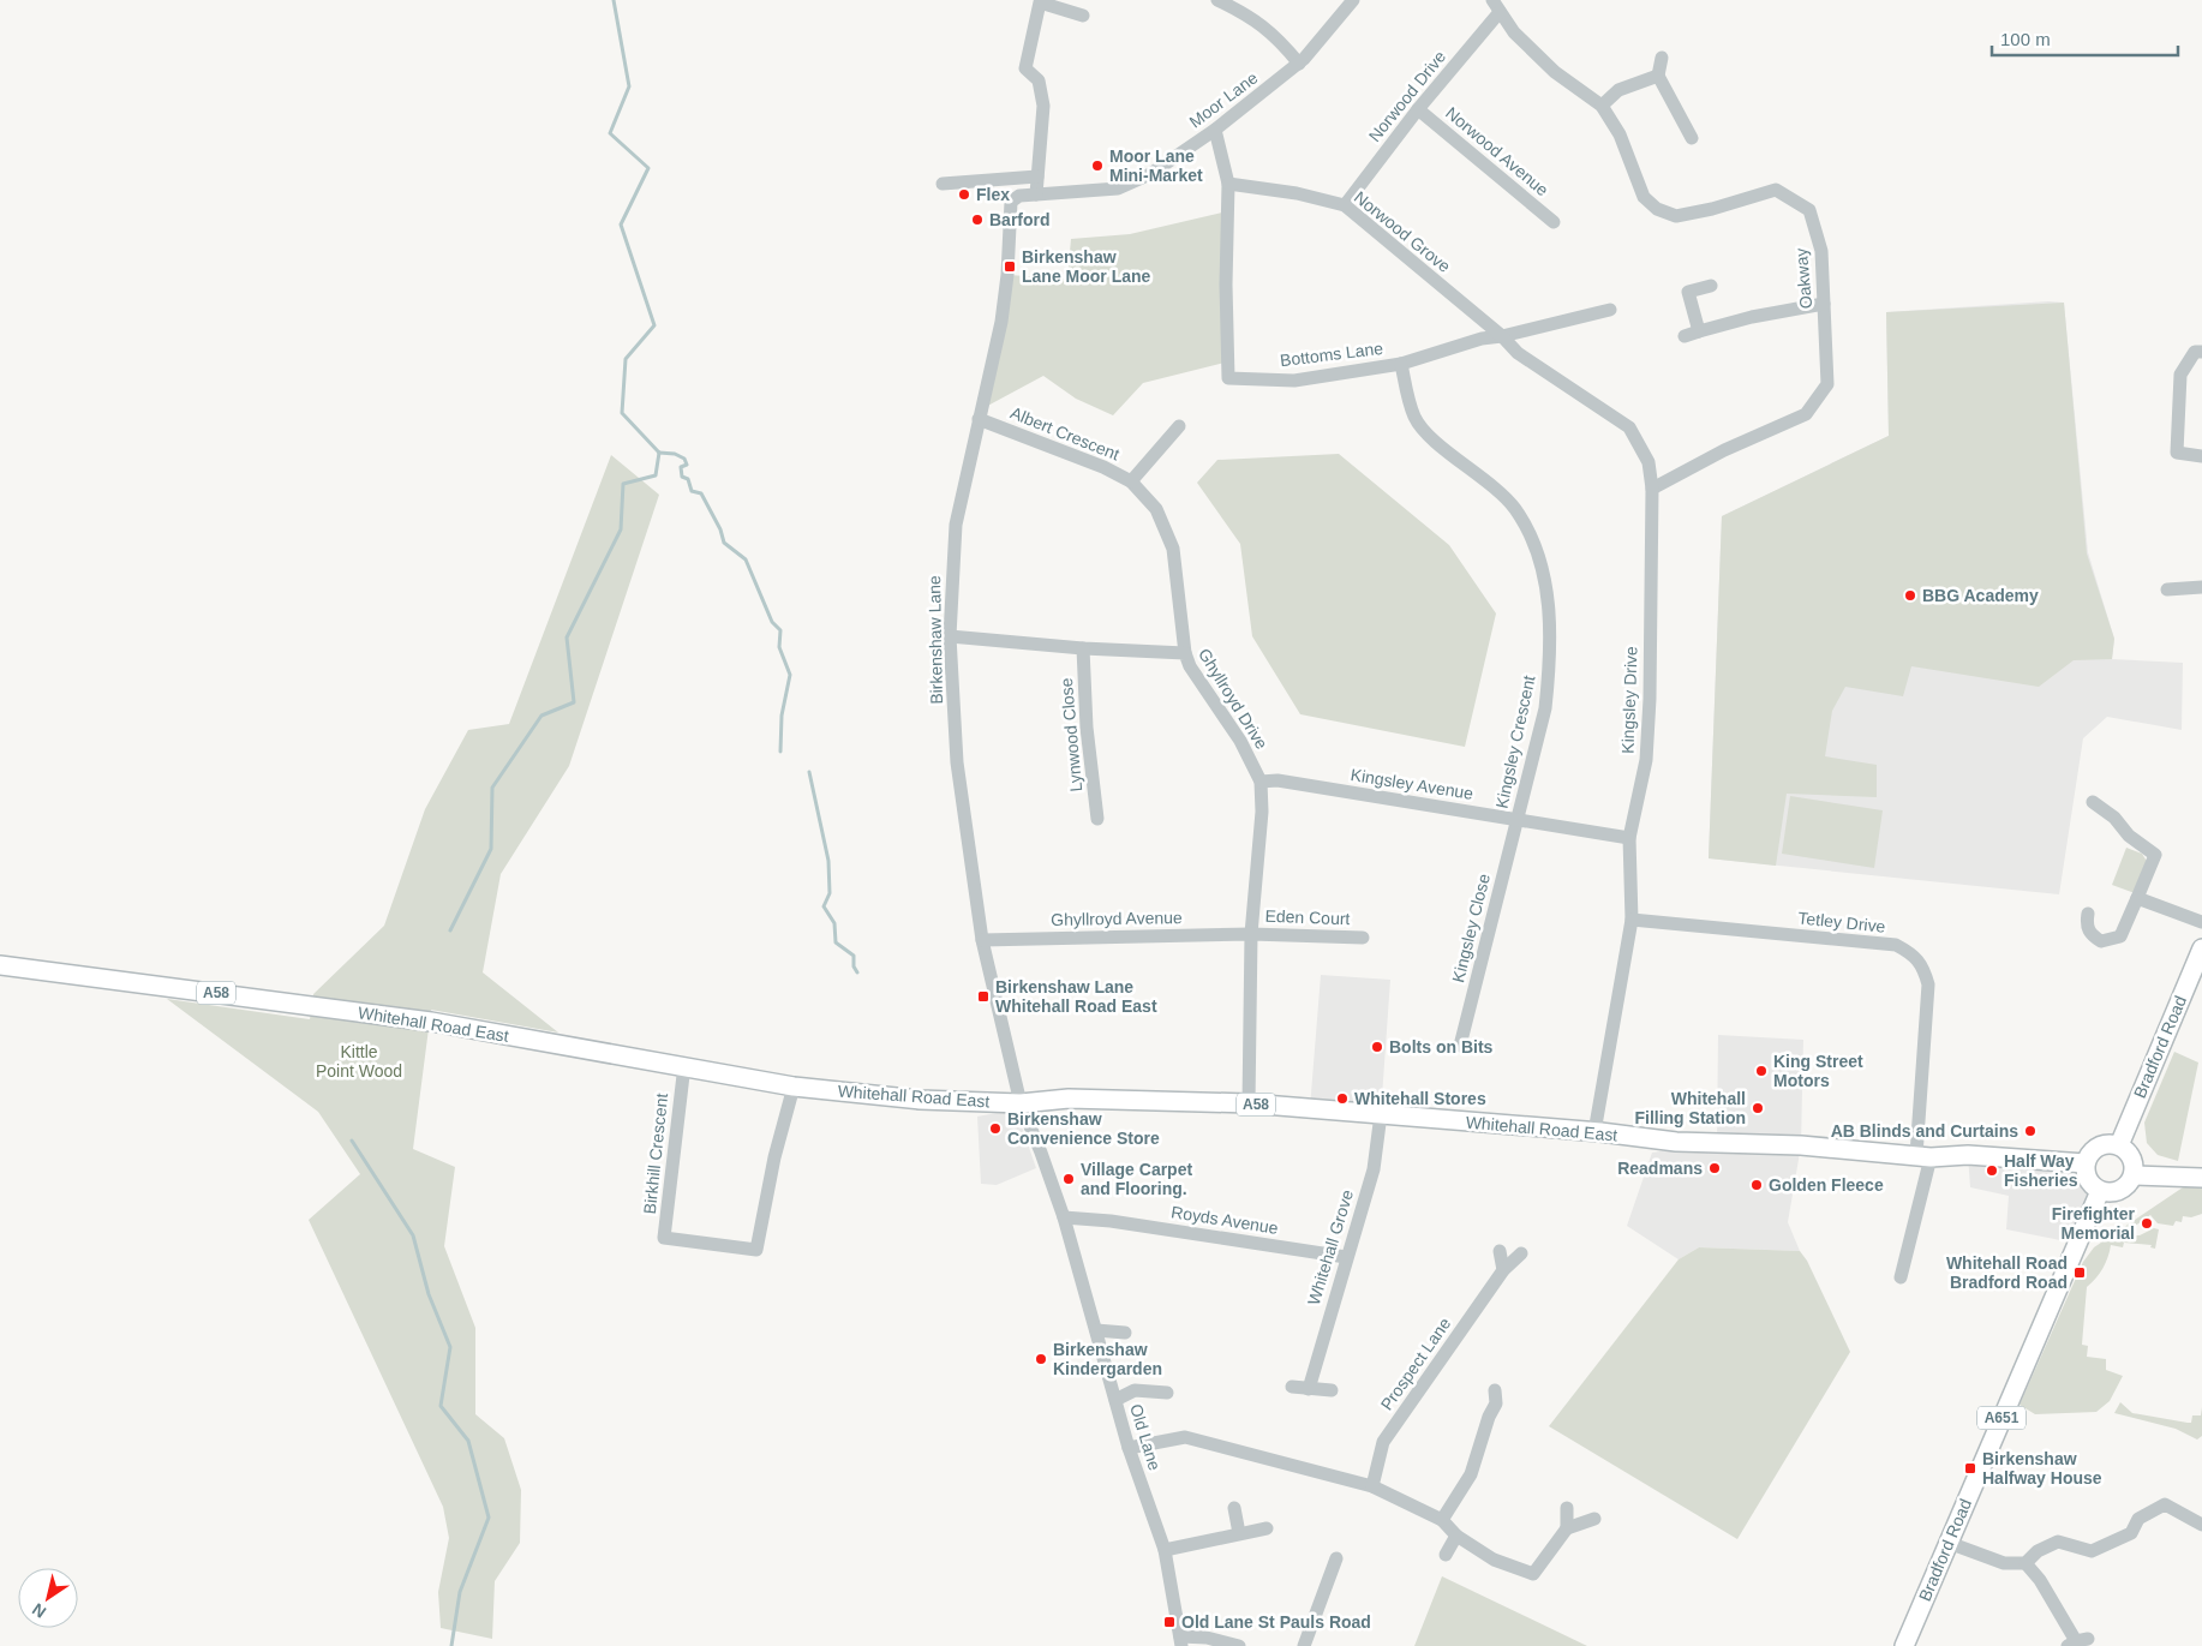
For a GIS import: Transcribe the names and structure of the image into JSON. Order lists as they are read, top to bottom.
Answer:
{
  "streets": {
    "main road": [
      "A58",
      "Whitehall Road East",
      "Bradford Road",
      "A651"
    ],
    "street": [
      "Norwood Drive",
      "Moor Lane",
      "Norwood Avenue",
      "Norwood Grove",
      "Oakway",
      "Bottoms Lane",
      "Albert Crescent",
      "Birkenshaw Lane",
      "Ghyllroyd Drive",
      "Kingsley Drive",
      "Lynwood Close",
      "Kingsley Crescent",
      "Kingsley Avenue",
      "Eden Court",
      "Ghyllroyd Avenue",
      "Tetley Drive",
      "Kingsley Close",
      "Birkhill Crescent",
      "Royds Avenue",
      "Whitehall Grove",
      "Prospect Lane",
      "Old Lane"
    ]
  },
  "crossings": [
    ["Norwood Drive", "Norwood Avenue"],
    ["Norwood Drive", "Norwood Grove"],
    ["Moor Lane", "Bottoms Lane"],
    ["Moor Lane", "Birkenshaw Lane"],
    ["Norwood Grove", "Bottoms Lane"],
    ["Norwood Grove", "Kingsley Drive"],
    ["Oakway", "Kingsley Drive"],
    ["Bottoms Lane", "Kingsley Drive"],
    ["Bottoms Lane", "Kingsley Crescent"],
    ["Albert Crescent", "Birkenshaw Lane"],
    ["Albert Crescent", "Ghyllroyd Drive"],
    ["Birkenshaw Lane", "Ghyllroyd Drive"],
    ["Birkenshaw Lane", "Ghyllroyd Avenue"],
    ["Birkenshaw Lane", "Whitehall Road East"],
    ["Birkenshaw Lane", "Old Lane"],
    ["Ghyllroyd Drive", "Lynwood Close"],
    ["Ghyllroyd Drive", "Kingsley Avenue"],
    ["Ghyllroyd Drive", "Eden Court"],
    ["Ghyllroyd Drive", "Ghyllroyd Avenue"],
    ["Ghyllroyd Drive", "Whitehall Road East"],
    ["Kingsley Drive", "Kingsley Avenue"],
    ["Kingsley Drive", "Tetley Drive"],
    ["Kingsley Drive", "Whitehall Road East"],
    ["Kingsley Crescent", "Kingsley Avenue"],
    ["Kingsley Crescent", "Kingsley Close"],
    ["Kingsley Avenue", "Kingsley Close"],
    ["Eden Court", "Ghyllroyd Avenue"],
    ["Tetley Drive", "Whitehall Road East"],
    ["Whitehall Road East", "Bradford Road"],
    ["Whitehall Road East", "Birkhill Crescent"],
    ["Whitehall Road East", "Whitehall Grove"],
    ["Whitehall Road East", "Old Lane"],
    ["Royds Avenue", "Whitehall Grove"],
    ["Royds Avenue", "Old Lane"]
  ],
  "parks": ["Kittle Point Wood"],
  "places": {
    "other": [
      "Moor Lane Mini-Market",
      "Flex",
      "Barford",
      "BBG Academy",
      "Bolts on Bits",
      "King Street Motors",
      "Whitehall Stores",
      "Whitehall Filling Station",
      "Birkenshaw Convenience Store",
      "AB Blinds and Curtains",
      "Readmans",
      "Half Way Fisheries",
      "Village Carpet and Flooring.",
      "Golden Fleece",
      "Firefighter Memorial",
      "Birkenshaw Kindergarden"
    ],
    "transit": [
      "Birkenshaw Lane Moor Lane",
      "Birkenshaw Lane Whitehall Road East",
      "Whitehall Road Bradford Road",
      "Birkenshaw Halfway House",
      "Old Lane St Pauls Road"
    ]
  },
  "scale_bar": "100 m",
  "north": "bottom left"
}
